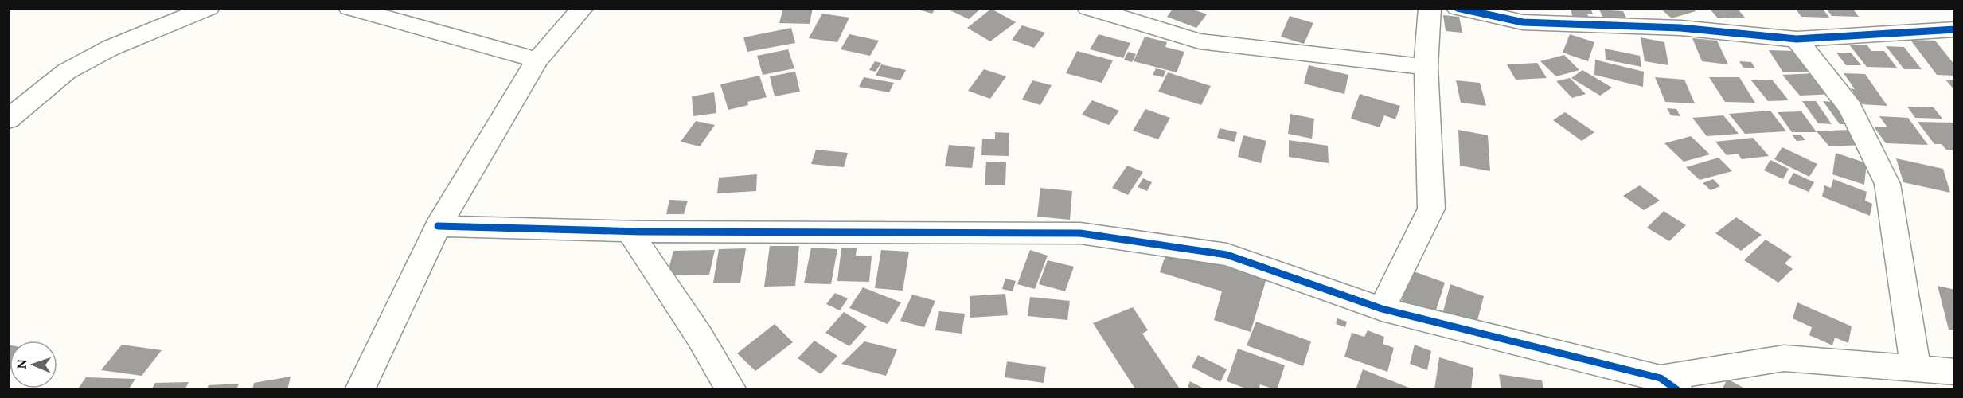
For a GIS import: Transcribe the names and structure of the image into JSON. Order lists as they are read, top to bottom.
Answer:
{
  "north": "left"
}
